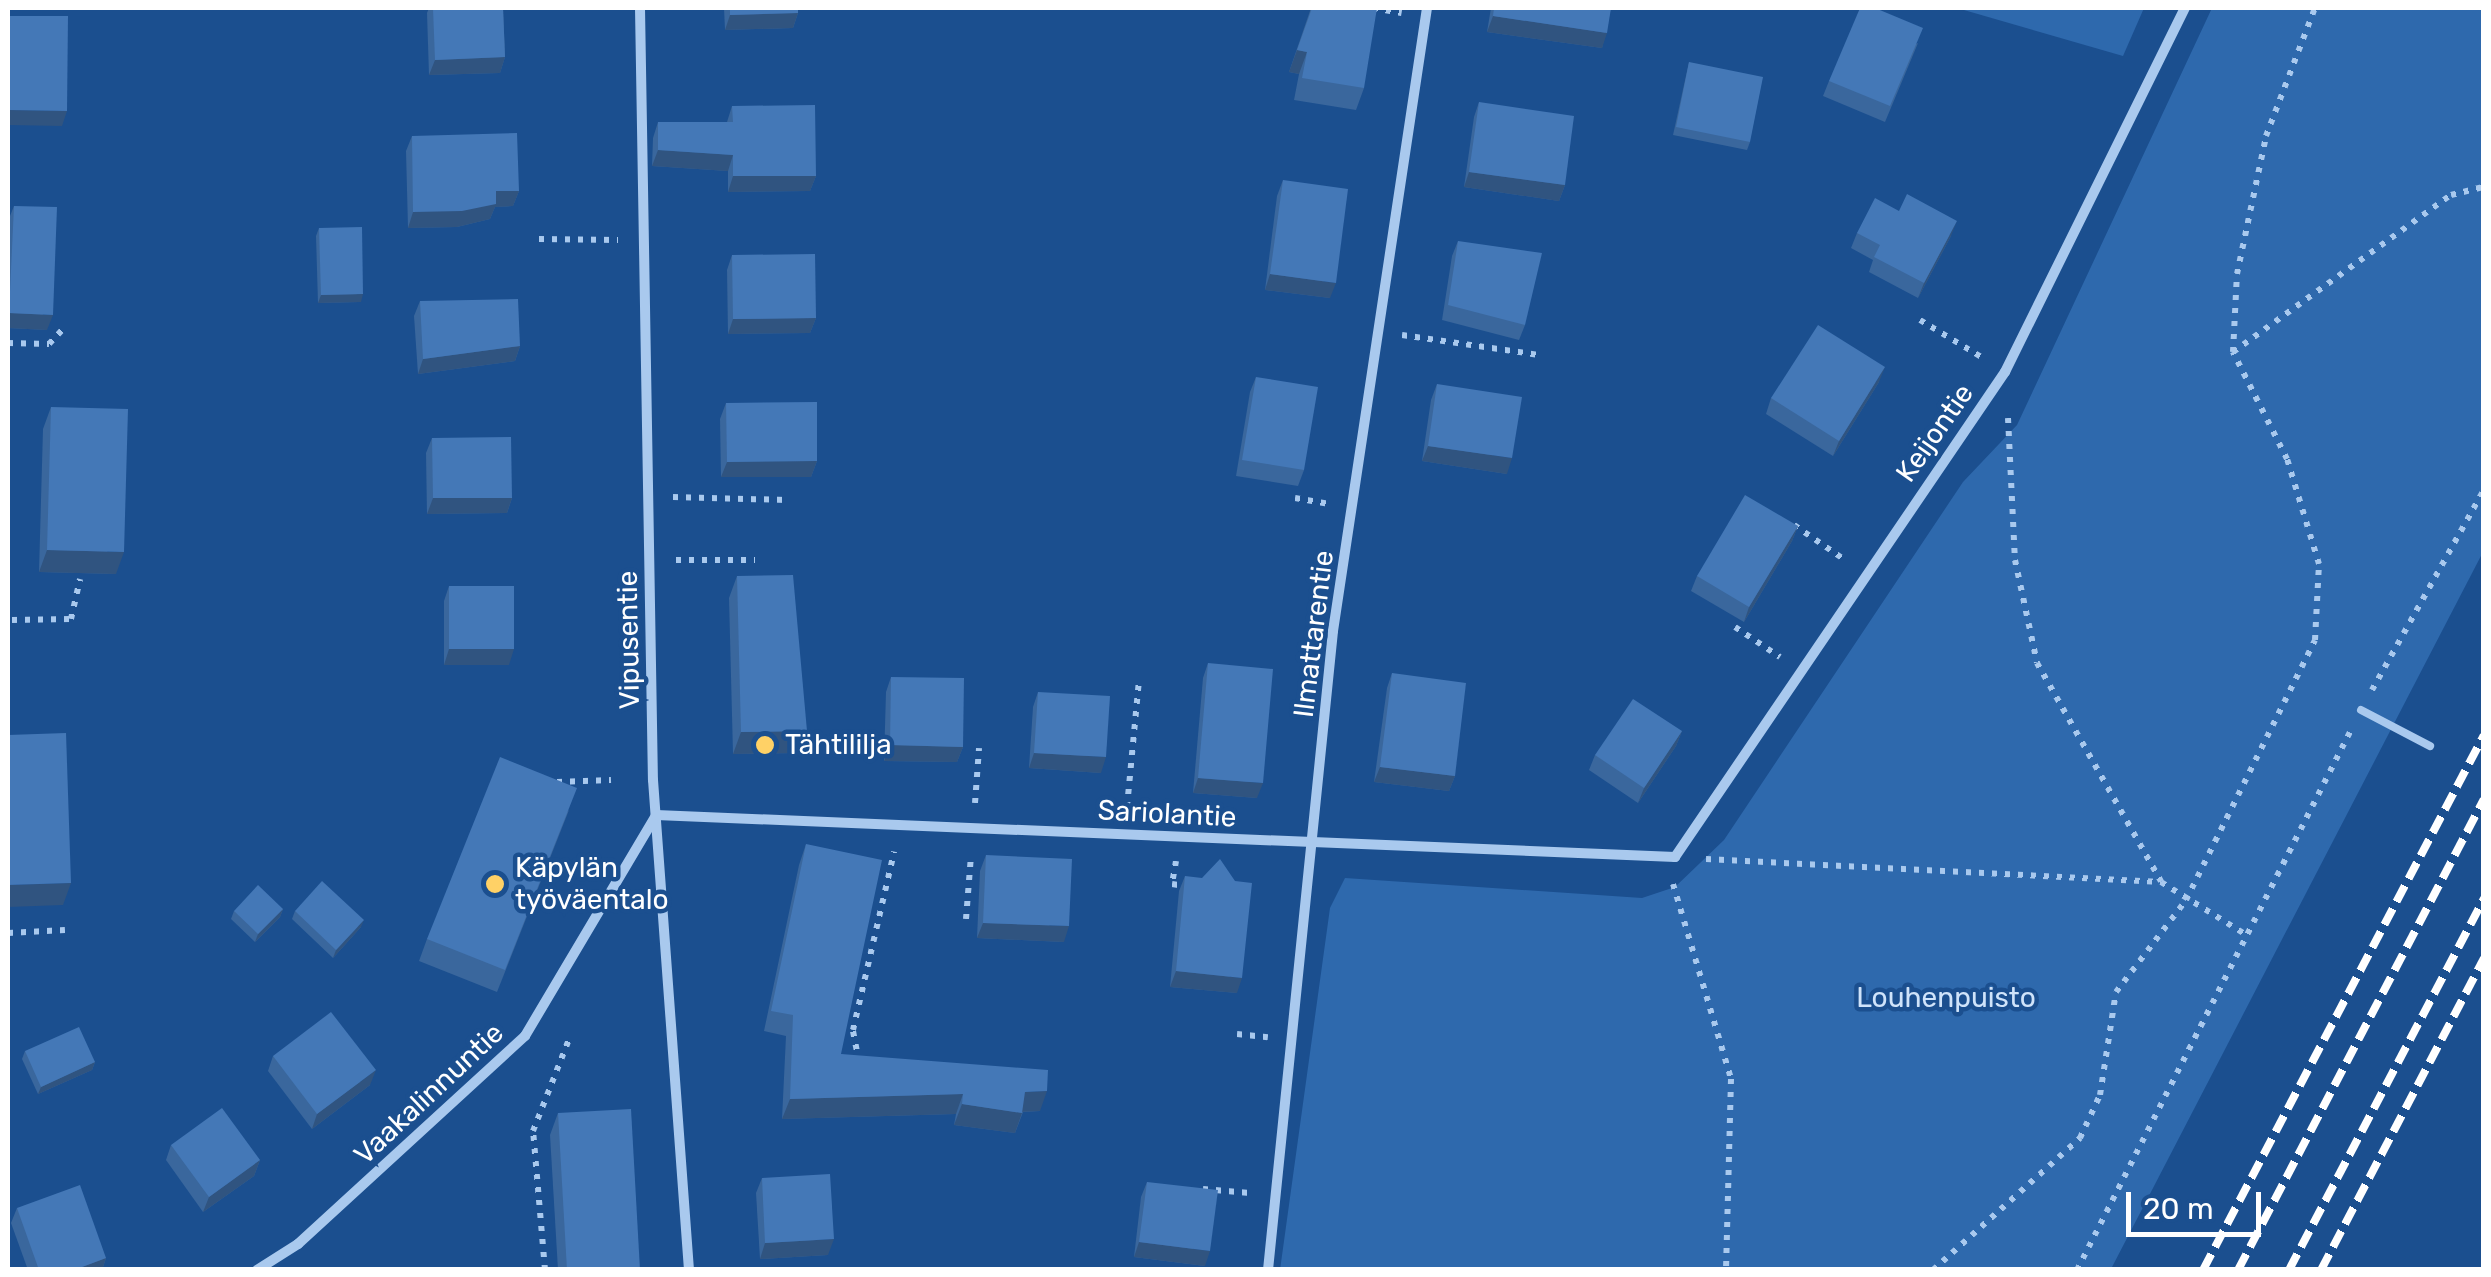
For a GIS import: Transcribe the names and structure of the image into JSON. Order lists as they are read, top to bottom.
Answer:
{
  "streets": {
    "street": [
      "Keijontie",
      "Ilmattarentie",
      "Vipusentie",
      "Sariolantie",
      "Vaakalinnuntie"
    ]
  },
  "crossings": [
    ["Keijontie", "Sariolantie"],
    ["Ilmattarentie", "Sariolantie"],
    ["Vipusentie", "Sariolantie"],
    ["Vipusentie", "Vaakalinnuntie"],
    ["Sariolantie", "Vaakalinnuntie"]
  ],
  "parks": ["Louhenpuisto"],
  "places": ["Tähtililja", "Käpylän työväentalo"],
  "scale_bar": "20 m"
}
